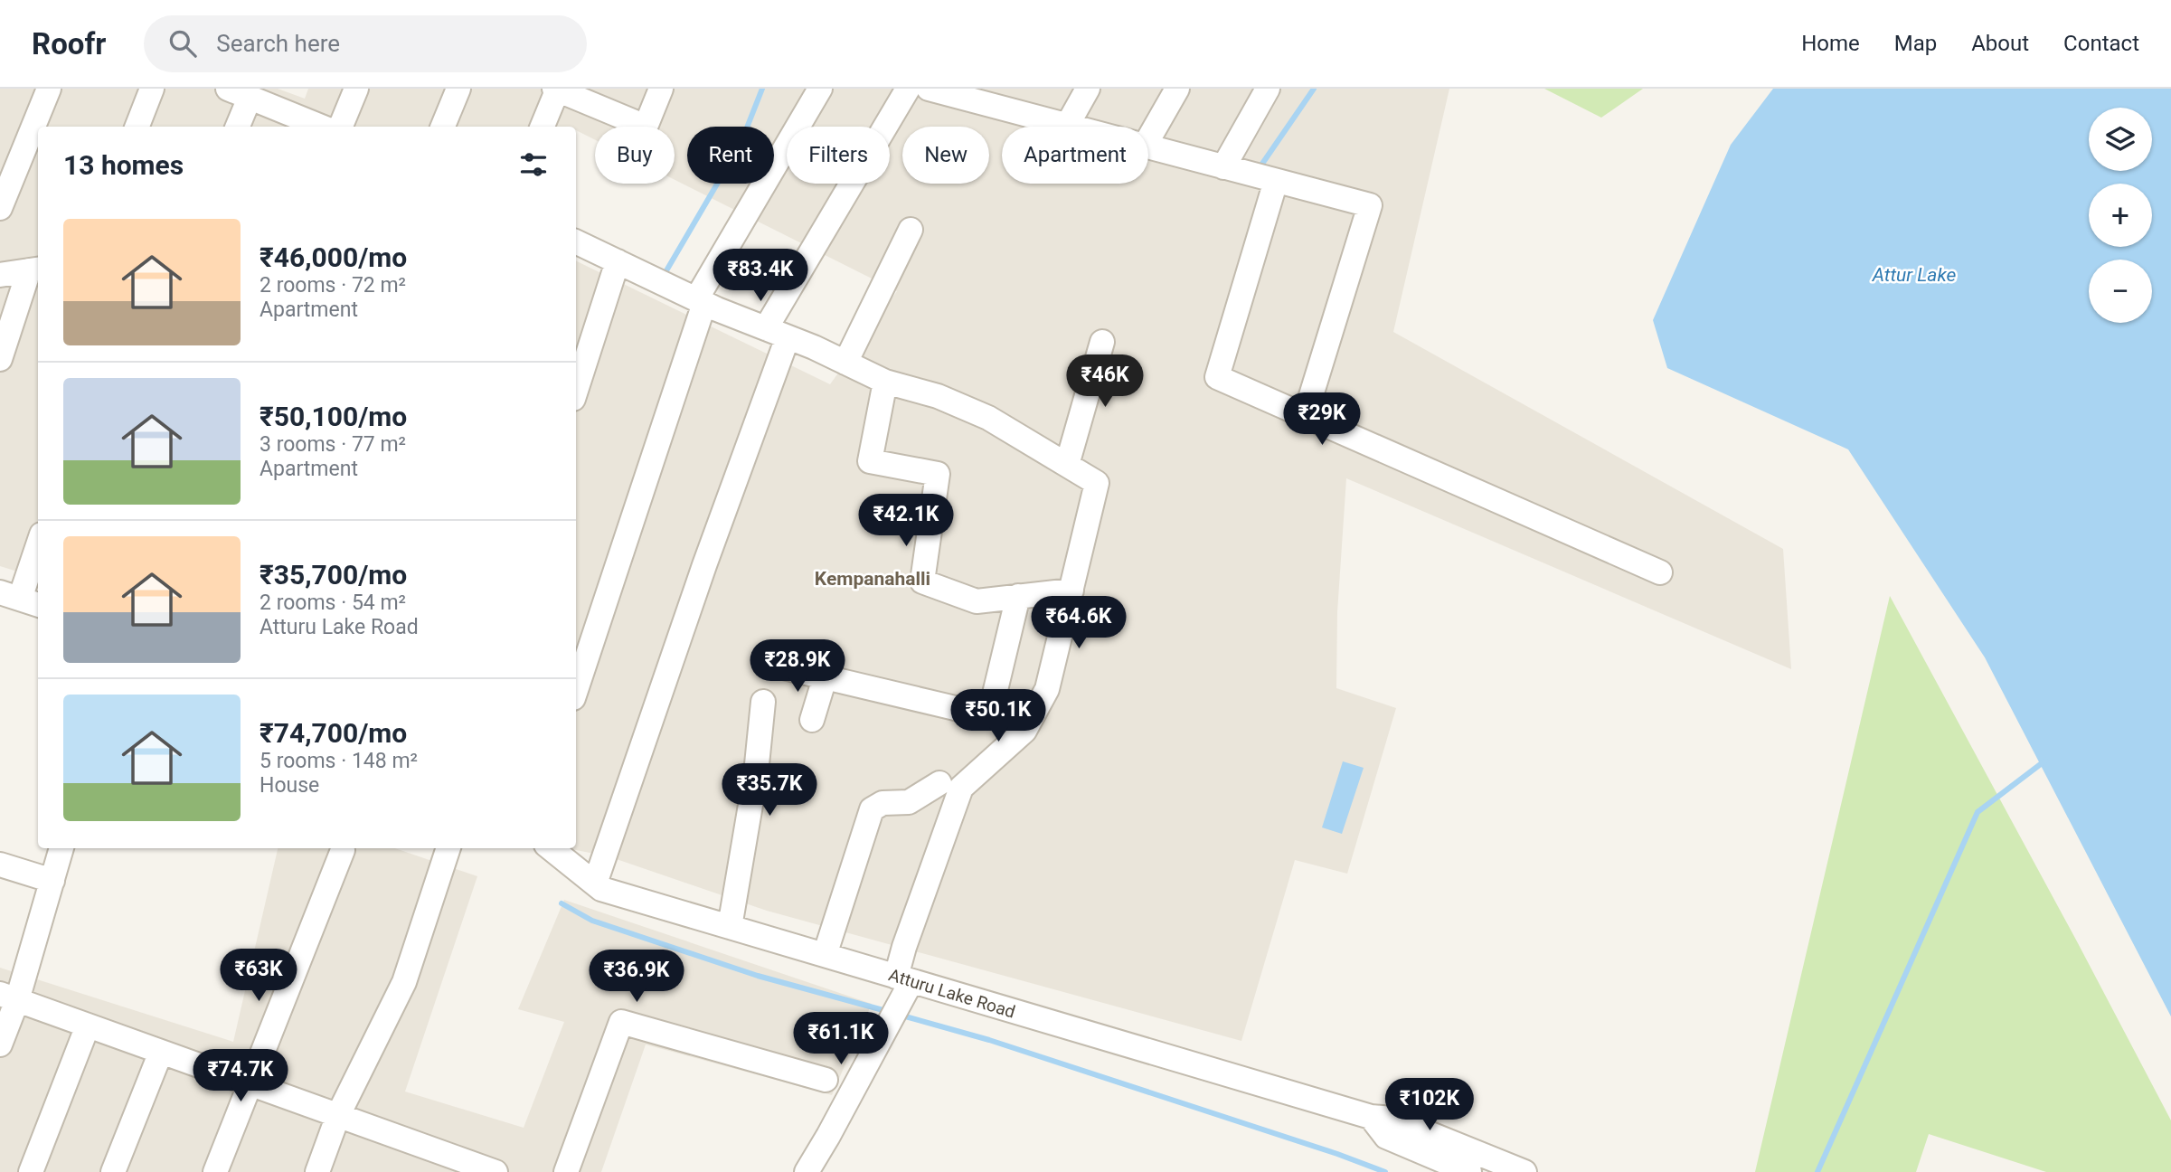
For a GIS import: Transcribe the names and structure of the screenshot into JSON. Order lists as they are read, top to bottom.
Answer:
{
  "streets": {
    "street": ["Atturu Lake Road"]
  },
  "districts": ["Kempanahalli"],
  "water": ["Attur Lake"],
  "page": {
    "header": "Roofr",
    "search": "Search here",
    "nav": [
      "Home",
      "Map",
      "About",
      "Contact"
    ],
    "map_buttons": ["+", "−"],
    "chip": [
      "Buy",
      "Rent",
      "Filters",
      "New",
      "Apartment"
    ],
    "heading": "13 homes",
    "list": [
      {
        "name": "₹46,000/mo",
        "note": "2 rooms · 72 m² · Apartment"
      },
      {
        "name": "₹50,100/mo",
        "note": "3 rooms · 77 m² · Apartment"
      },
      {
        "name": "₹35,700/mo",
        "note": "2 rooms · 54 m² · Atturu Lake Road"
      },
      {
        "name": "₹74,700/mo",
        "note": "5 rooms · 148 m² · House"
      }
    ],
    "price": [
      "₹83.4K",
      "₹46K",
      "₹29K",
      "₹42.1K",
      "₹64.6K",
      "₹28.9K",
      "₹50.1K",
      "₹35.7K",
      "₹63K",
      "₹36.9K",
      "₹61.1K",
      "₹74.7K",
      "₹102K"
    ]
  }
}
